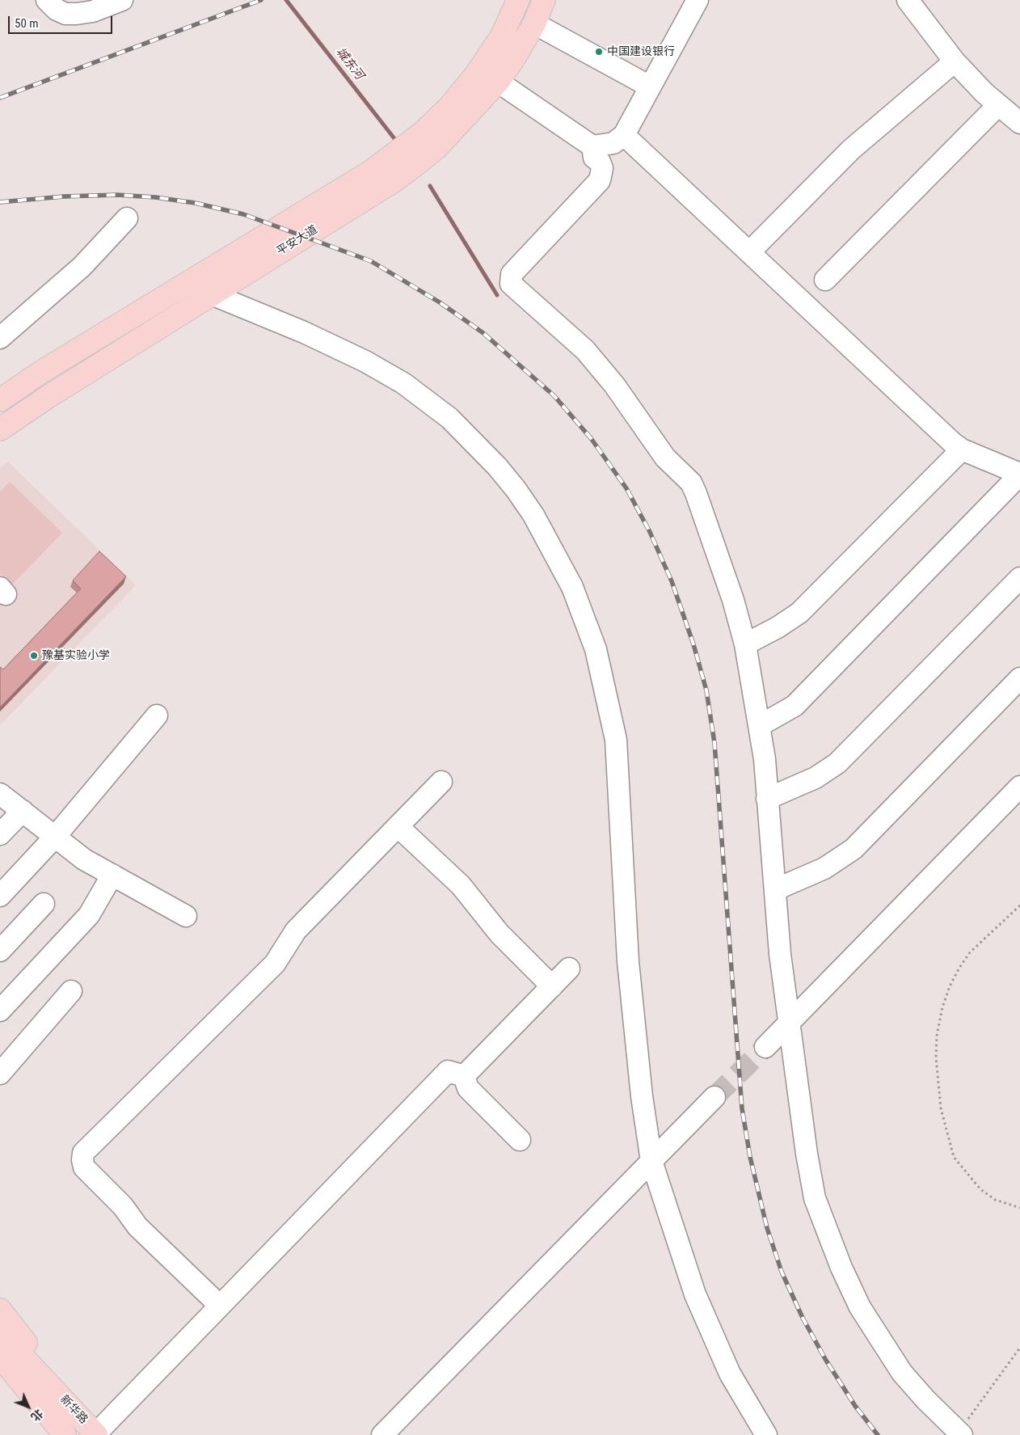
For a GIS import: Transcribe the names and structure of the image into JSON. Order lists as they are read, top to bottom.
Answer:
{
  "streets": {
    "main road": ["平安大道", "新华路"]
  },
  "water": ["城东河"],
  "places": ["中国建设银行", "豫基实验小学"],
  "scale_bar": "50 m",
  "north": "bottom right"
}
